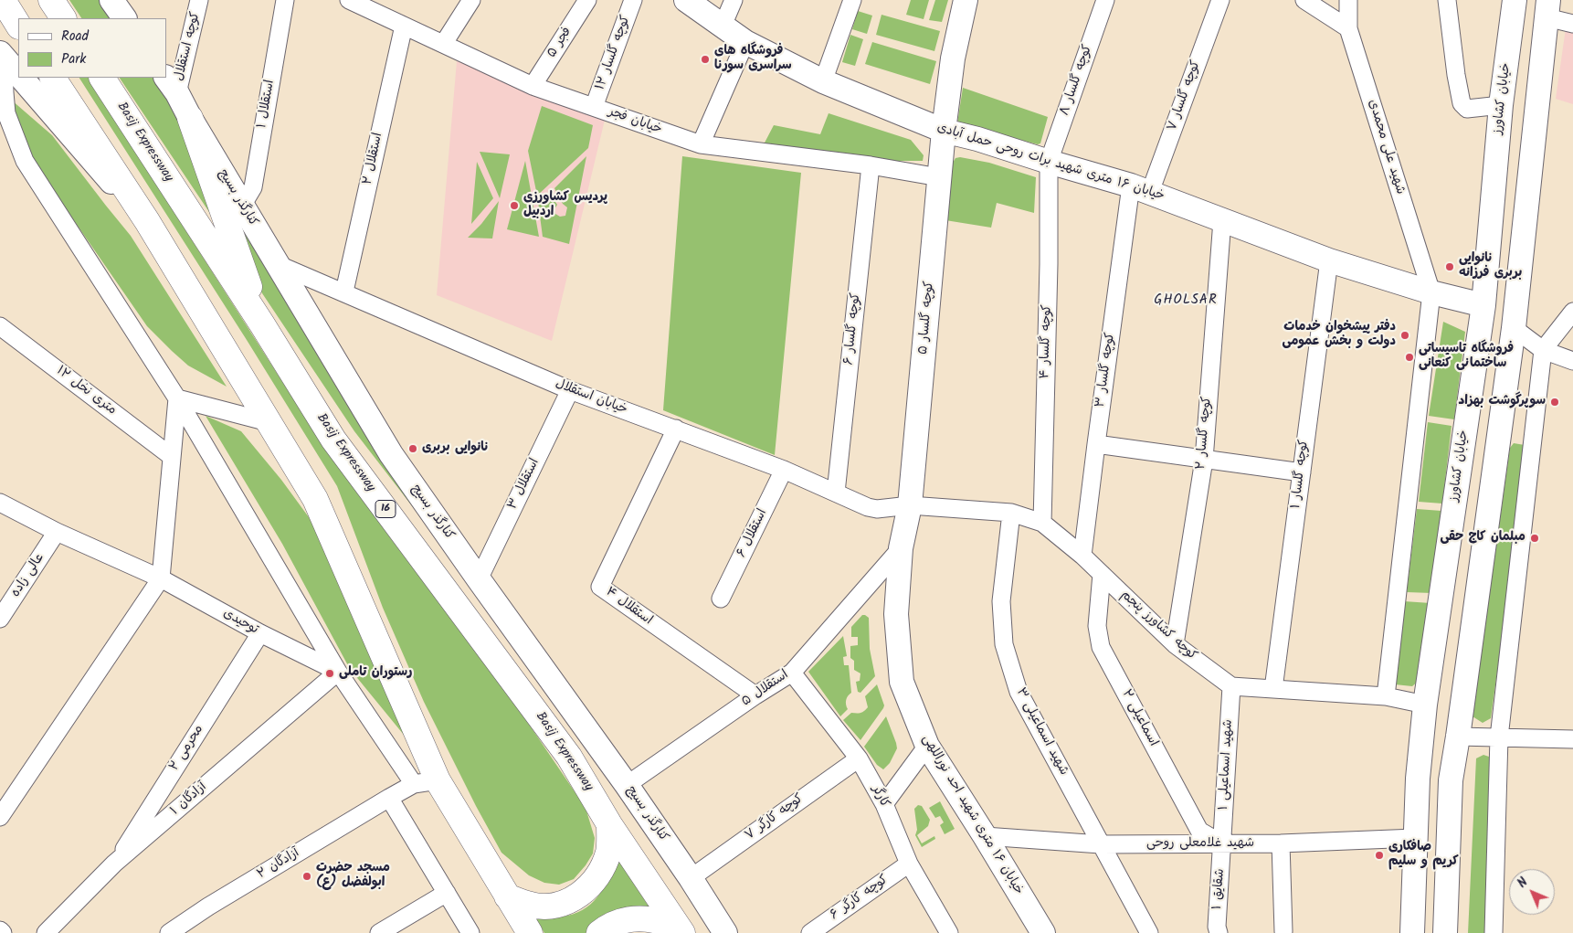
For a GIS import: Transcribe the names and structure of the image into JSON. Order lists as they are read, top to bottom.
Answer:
{
  "streets": {
    "highway": ["Basij Expressway", "16"],
    "main road": [
      "خیابان کشاورز",
      "خیابان ۱۶ متری شهید برات روحی حمل آبادی",
      "کنارگذر بسیج",
      "کوچه گلسار ۵",
      "خیابان ۱۶ متری شهید احد نوراللهی"
    ],
    "street": [
      "فجر ۵",
      "کوچه استقلال",
      "کوچه گلسار ۱۲",
      "کوچه گلسار ۸",
      "کوچه گلسار ۷",
      "استقلال ۱",
      "خیابان فجر",
      "شهید علی محمدی",
      "استقلال ۲",
      "کوچه گلسار ۶",
      "کوچه گلسار ۴",
      "کوچه گلسار ۳",
      "۱۲ متری نخل",
      "خیابان استقلال",
      "کوچه گلسار ۲",
      "کوچه گلسار ۱",
      "استقلال ۳",
      "استقلال ۶",
      "عالی زاده",
      "استقلال ۴",
      "توحیدی",
      "کوچه کشاورز پنجم",
      "استقلال ۵",
      "اسماعیلی ۲",
      "شهید اسماعیلی ۳",
      "محرمی ۲",
      "شهید اسماعیلی ۱",
      "کارگر",
      "آزادگان ۱",
      "کوچه کارگر ۷",
      "شهید غلامعلی روحی",
      "آزادگان ۲",
      "شقایق ۱",
      "کوچه کارگر ۶"
    ]
  },
  "crossings": [
    ["فجر ۵", "خیابان فجر"],
    ["کوچه استقلال", "کنارگذر بسیج"],
    ["کوچه گلسار ۱۲", "خیابان فجر"],
    ["کوچه گلسار ۸", "خیابان ۱۶ متری شهید برات روحی حمل آبادی"],
    ["کوچه گلسار ۸", "کوچه گلسار ۴"],
    ["کوچه گلسار ۷", "خیابان ۱۶ متری شهید برات روحی حمل آبادی"],
    ["کوچه گلسار ۷", "کوچه گلسار ۳"],
    ["خیابان کشاورز", "خیابان ۱۶ متری شهید برات روحی حمل آبادی"],
    ["خیابان کشاورز", "شهید غلامعلی روحی"],
    ["استقلال ۱", "کنارگذر بسیج"],
    ["خیابان فجر", "استقلال ۲"],
    ["خیابان فجر", "کوچه گلسار ۵"],
    ["خیابان فجر", "کوچه گلسار ۶"],
    ["شهید علی محمدی", "خیابان ۱۶ متری شهید برات روحی حمل آبادی"],
    ["استقلال ۲", "خیابان استقلال"],
    ["خیابان ۱۶ متری شهید برات روحی حمل آبادی", "کوچه گلسار ۵"],
    ["خیابان ۱۶ متری شهید برات روحی حمل آبادی", "کوچه گلسار ۴"],
    ["خیابان ۱۶ متری شهید برات روحی حمل آبادی", "کوچه گلسار ۳"],
    ["خیابان ۱۶ متری شهید برات روحی حمل آبادی", "کوچه گلسار ۲"],
    ["خیابان ۱۶ متری شهید برات روحی حمل آبادی", "کوچه گلسار ۱"],
    ["کنارگذر بسیج", "خیابان استقلال"],
    ["کنارگذر بسیج", "استقلال ۳"],
    ["کنارگذر بسیج", "استقلال ۵"],
    ["کنارگذر بسیج", "کوچه کارگر ۷"],
    ["کوچه گلسار ۵", "خیابان استقلال"],
    ["کوچه گلسار ۵", "کوچه کشاورز پنجم"],
    ["کوچه گلسار ۵", "خیابان ۱۶ متری شهید احد نوراللهی"],
    ["کوچه گلسار ۶", "خیابان استقلال"],
    ["کوچه گلسار ۴", "کوچه کشاورز پنجم"],
    ["کوچه گلسار ۳", "کوچه کشاورز پنجم"],
    ["خیابان استقلال", "استقلال ۳"],
    ["خیابان استقلال", "استقلال ۶"],
    ["خیابان استقلال", "استقلال ۴"],
    ["خیابان استقلال", "کوچه کشاورز پنجم"],
    ["خیابان استقلال", "خیابان ۱۶ متری شهید احد نوراللهی"],
    ["کوچه گلسار ۲", "کوچه کشاورز پنجم"],
    ["عالی زاده", "توحیدی"],
    ["استقلال ۴", "استقلال ۵"],
    ["توحیدی", "محرمی ۲"],
    ["توحیدی", "آزادگان ۱"],
    ["توحیدی", "آزادگان ۲"],
    ["کوچه کشاورز پنجم", "اسماعیلی ۲"],
    ["کوچه کشاورز پنجم", "شهید اسماعیلی ۳"],
    ["کوچه کشاورز پنجم", "شهید اسماعیلی ۱"],
    ["کوچه کشاورز پنجم", "خیابان ۱۶ متری شهید احد نوراللهی"],
    ["استقلال ۵", "کارگر"],
    ["استقلال ۵", "خیابان ۱۶ متری شهید احد نوراللهی"],
    ["اسماعیلی ۲", "شهید اسماعیلی ۱"],
    ["اسماعیلی ۲", "شهید غلامعلی روحی"],
    ["اسماعیلی ۲", "شقایق ۱"],
    ["شهید اسماعیلی ۳", "شهید غلامعلی روحی"],
    ["محرمی ۲", "آزادگان ۱"],
    ["شهید اسماعیلی ۱", "شهید غلامعلی روحی"],
    ["شهید اسماعیلی ۱", "شقایق ۱"],
    ["کارگر", "کوچه کارگر ۷"],
    ["کارگر", "کوچه کارگر ۶"],
    ["خیابان ۱۶ متری شهید احد نوراللهی", "شهید غلامعلی روحی"],
    ["شهید غلامعلی روحی", "شقایق ۱"]
  ],
  "districts": ["GHOLSAR"],
  "places": [
    "فروشگاه های سراسری سورنا",
    "پردیس کشاورزی اردبیل",
    "نانوایی بربری فرزانه",
    "دفتر پیشخوان خدمات دولت و بخش عمومی",
    "فروشگاه تاسیساتی ساختمانی کنعانی",
    "سوپرگوشت بهزاد",
    "نانوایی بربری",
    "مبلمان کاج حقی",
    "رستوران تاملی",
    "صافکاری کریم و سلیم",
    "مسجد حضرت ابولفضل (ع)"
  ],
  "legend": ["Road", "Park"],
  "north": "top left"
}
